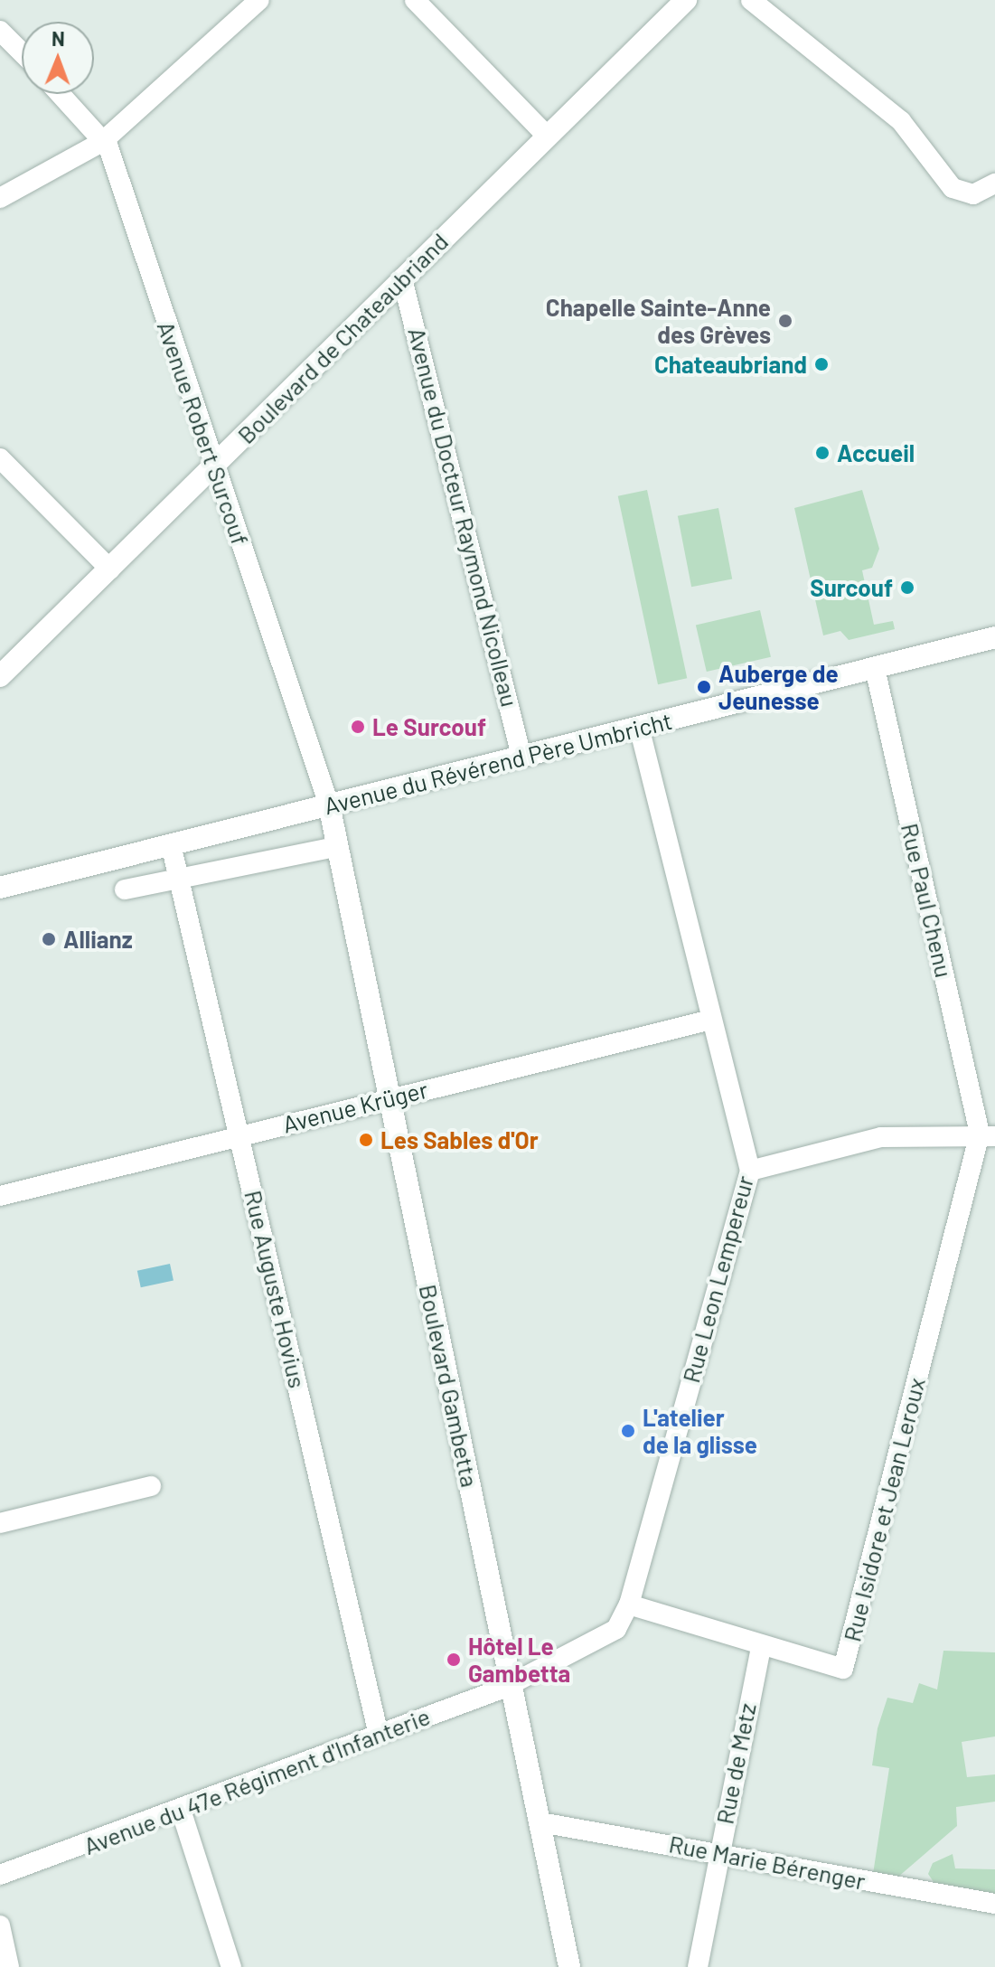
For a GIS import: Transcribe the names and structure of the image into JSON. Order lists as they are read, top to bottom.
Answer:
{
  "streets": {
    "main road": ["Boulevard de Chateaubriand", "Avenue du Révérend Père Umbricht", "Boulevard Gambetta"],
    "street": [
      "Avenue Robert Surcouf",
      "Avenue du Docteur Raymond Nicolleau",
      "Rue Paul Chenu",
      "Avenue Krüger",
      "Rue Leon Lempereur",
      "Rue Auguste Hovius",
      "Rue Isidore et Jean Leroux",
      "Rue de Metz",
      "Avenue du 47e Régiment d'Infanterie",
      "Rue Marie Bérenger"
    ]
  },
  "crossings": [
    ["Boulevard de Chateaubriand", "Avenue Robert Surcouf"],
    ["Boulevard de Chateaubriand", "Avenue du Docteur Raymond Nicolleau"],
    ["Avenue Robert Surcouf", "Avenue du Révérend Père Umbricht"],
    ["Avenue Robert Surcouf", "Boulevard Gambetta"],
    ["Avenue du Docteur Raymond Nicolleau", "Avenue du Révérend Père Umbricht"],
    ["Avenue du Révérend Père Umbricht", "Rue Paul Chenu"],
    ["Avenue du Révérend Père Umbricht", "Rue Leon Lempereur"],
    ["Avenue du Révérend Père Umbricht", "Rue Auguste Hovius"],
    ["Avenue du Révérend Père Umbricht", "Boulevard Gambetta"],
    ["Rue Paul Chenu", "Rue Isidore et Jean Leroux"],
    ["Avenue Krüger", "Rue Leon Lempereur"],
    ["Avenue Krüger", "Rue Auguste Hovius"],
    ["Avenue Krüger", "Boulevard Gambetta"],
    ["Rue Leon Lempereur", "Boulevard Gambetta"],
    ["Rue Leon Lempereur", "Rue Isidore et Jean Leroux"],
    ["Rue Leon Lempereur", "Avenue du 47e Régiment d'Infanterie"],
    ["Rue Auguste Hovius", "Avenue du 47e Régiment d'Infanterie"],
    ["Boulevard Gambetta", "Avenue du 47e Régiment d'Infanterie"],
    ["Boulevard Gambetta", "Rue Marie Bérenger"],
    ["Rue Isidore et Jean Leroux", "Rue de Metz"],
    ["Rue de Metz", "Rue Marie Bérenger"]
  ],
  "places": [
    "Chapelle Sainte-Anne des Grèves",
    "Chateaubriand",
    "Accueil",
    "Surcouf",
    "Auberge de Jeunesse",
    "Le Surcouf",
    "Allianz",
    "Les Sables d'Or",
    "L'atelier de la glisse",
    "Hôtel Le Gambetta"
  ],
  "north": "top"
}
